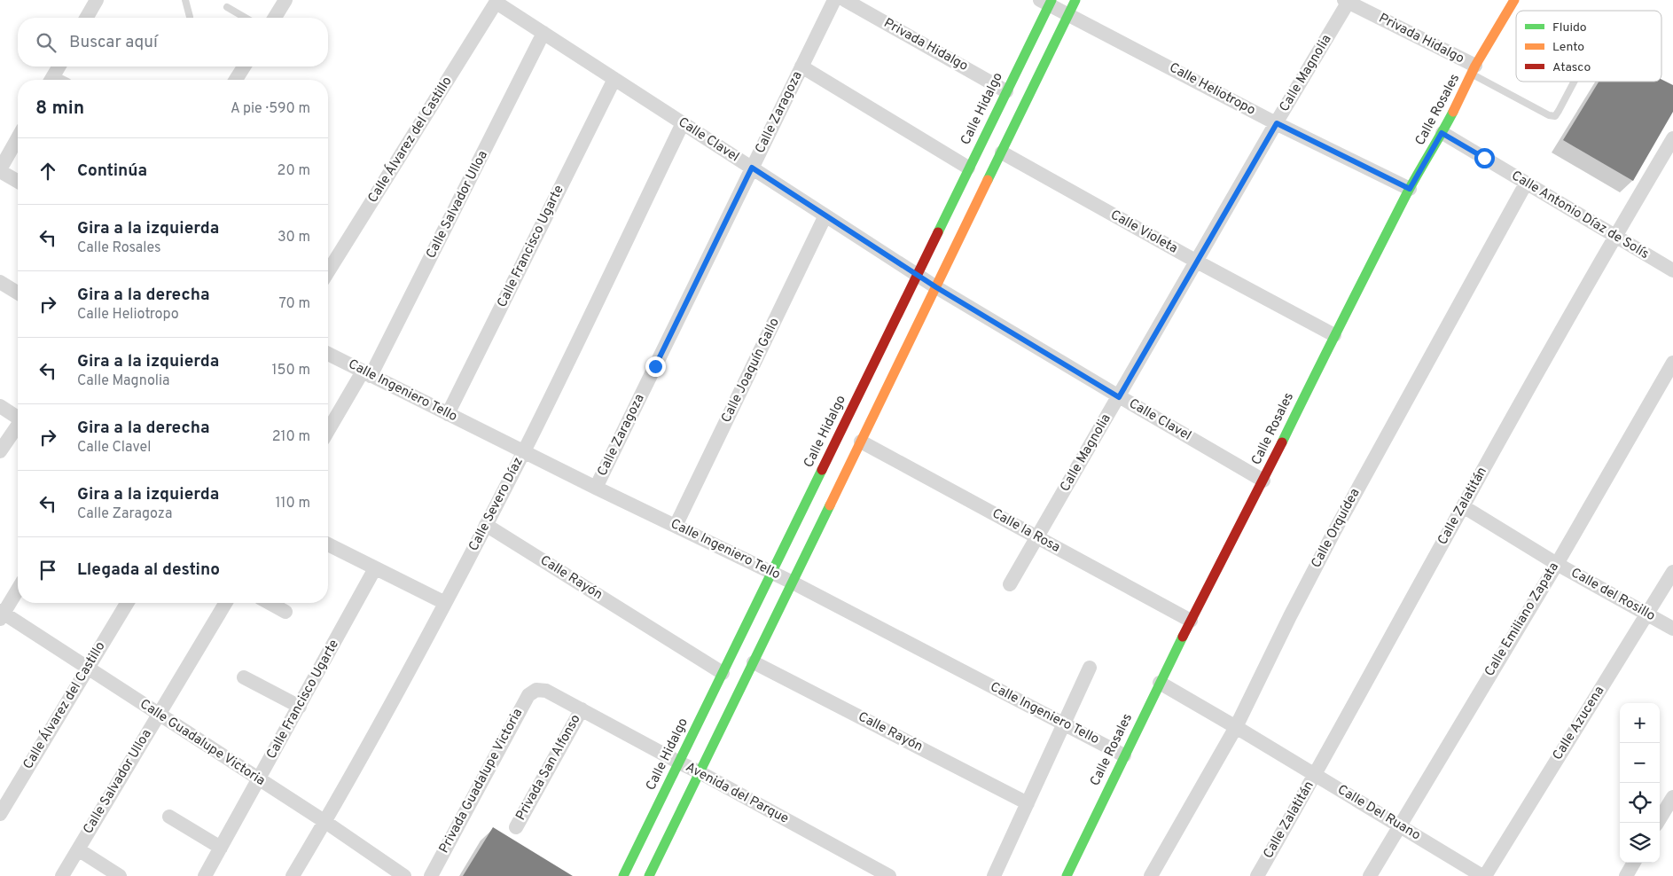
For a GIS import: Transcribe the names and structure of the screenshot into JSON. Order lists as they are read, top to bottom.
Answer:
{
  "streets": {
    "street": [
      "Privada Hidalgo",
      "Calle Magnolia",
      "Calle Heliotropo",
      "Calle Hidalgo",
      "Calle Rosales",
      "Calle Zaragoza",
      "Calle Álvarez del Castillo",
      "Calle Clavel",
      "Calle Salvador Ulloa",
      "Calle Antonio Díaz de Solís",
      "Calle Violeta",
      "Calle Francisco Ugarte",
      "Calle Joaquín Gallo",
      "Calle Ingeniero Tello",
      "Calle Severo Díaz",
      "Calle Zalatitán",
      "Calle Orquídea",
      "Calle la Rosa",
      "Calle Rayón",
      "Calle del Rosillo",
      "Calle Emiliano Zapata",
      "Calle Azucena",
      "Calle Guadalupe Victoria",
      "Privada San Alfonso",
      "Privada Guadalupe Victoria",
      "Avenida del Parque",
      "Calle Del Ruano"
    ]
  },
  "crossings": [
    ["Privada Hidalgo", "Calle Magnolia"],
    ["Privada Hidalgo", "Calle Hidalgo"],
    ["Privada Hidalgo", "Calle Rosales"],
    ["Calle Magnolia", "Calle Heliotropo"],
    ["Calle Magnolia", "Calle Clavel"],
    ["Calle Magnolia", "Calle Violeta"],
    ["Calle Magnolia", "Calle la Rosa"],
    ["Calle Heliotropo", "Calle Hidalgo"],
    ["Calle Heliotropo", "Calle Rosales"],
    ["Calle Hidalgo", "Calle Clavel"],
    ["Calle Hidalgo", "Calle Ingeniero Tello"],
    ["Calle Hidalgo", "Calle Rayón"],
    ["Calle Hidalgo", "Avenida del Parque"],
    ["Calle Rosales", "Calle Clavel"],
    ["Calle Rosales", "Calle Antonio Díaz de Solís"],
    ["Calle Rosales", "Calle Violeta"],
    ["Calle Rosales", "Calle Ingeniero Tello"],
    ["Calle Rosales", "Calle la Rosa"],
    ["Calle Rosales", "Calle Del Ruano"],
    ["Calle Zaragoza", "Calle Clavel"],
    ["Calle Zaragoza", "Calle Ingeniero Tello"],
    ["Calle Álvarez del Castillo", "Calle Clavel"],
    ["Calle Álvarez del Castillo", "Calle Guadalupe Victoria"],
    ["Calle Clavel", "Calle Salvador Ulloa"],
    ["Calle Clavel", "Calle Francisco Ugarte"],
    ["Calle Clavel", "Calle Joaquín Gallo"],
    ["Calle Clavel", "Calle Severo Díaz"],
    ["Calle Salvador Ulloa", "Calle Ingeniero Tello"],
    ["Calle Salvador Ulloa", "Calle Guadalupe Victoria"],
    ["Calle Antonio Díaz de Solís", "Calle Zalatitán"],
    ["Calle Antonio Díaz de Solís", "Calle Orquídea"],
    ["Calle Francisco Ugarte", "Calle Ingeniero Tello"],
    ["Calle Francisco Ugarte", "Calle Guadalupe Victoria"],
    ["Calle Joaquín Gallo", "Calle Ingeniero Tello"],
    ["Calle Ingeniero Tello", "Calle Severo Díaz"],
    ["Calle Severo Díaz", "Calle Rayón"],
    ["Calle Severo Díaz", "Calle Guadalupe Victoria"],
    ["Calle Zalatitán", "Calle del Rosillo"],
    ["Calle Zalatitán", "Calle Del Ruano"],
    ["Calle Orquídea", "Calle Del Ruano"],
    ["Calle del Rosillo", "Calle Emiliano Zapata"],
    ["Calle del Rosillo", "Calle Azucena"],
    ["Calle Emiliano Zapata", "Calle Del Ruano"],
    ["Calle Azucena", "Calle Del Ruano"],
    ["Privada San Alfonso", "Avenida del Parque"],
    ["Privada Guadalupe Victoria", "Avenida del Parque"]
  ],
  "legend": ["Fluido", "Lento", "Atasco"],
  "page": {
    "search": "Buscar aquí",
    "heading": ["8 min", "A pie · 590 m"],
    "list": [
      ["Continúa", "20 m"],
      ["Gira a la izquierda", "Calle Rosales", "30 m"],
      ["Gira a la derecha", "Calle Heliotropo", "70 m"],
      ["Gira a la izquierda", "Calle Magnolia", "150 m"],
      ["Gira a la derecha", "Calle Clavel", "210 m"],
      ["Gira a la izquierda", "Calle Zaragoza", "110 m"],
      "Llegada al destino"
    ],
    "map_buttons": ["+", "−"]
  }
}
